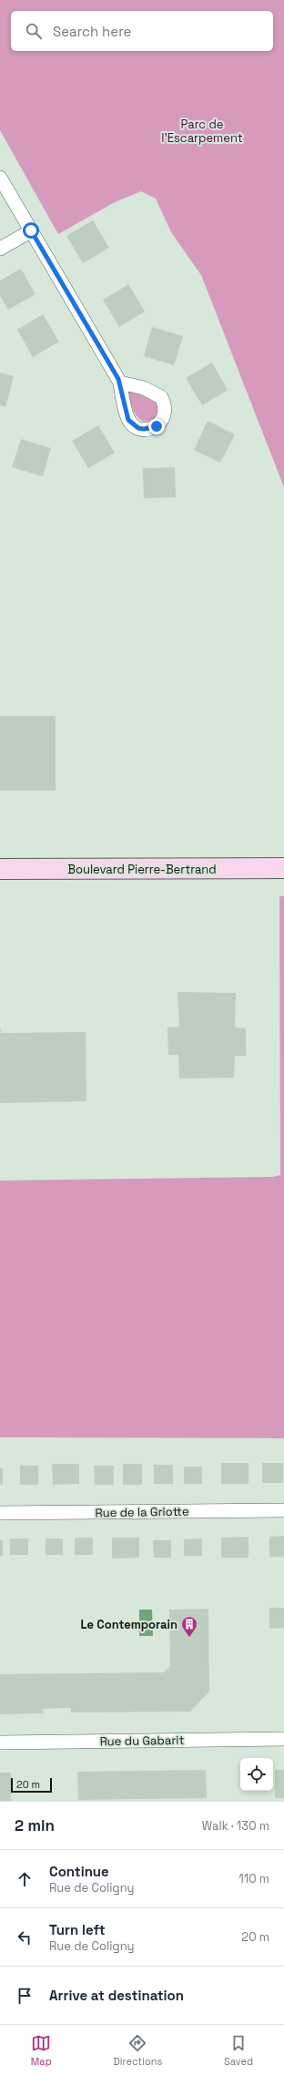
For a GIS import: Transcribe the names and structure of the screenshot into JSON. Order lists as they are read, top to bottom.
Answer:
{
  "streets": {
    "main road": ["Boulevard Pierre-Bertrand"],
    "street": ["Rue de la Griotte", "Rue du Gabarit"]
  },
  "parks": ["Parc de l'Escarpement"],
  "places": {
    "building": ["Le Contemporain"]
  },
  "scale_bar": "20 m",
  "page": {
    "search": "Search here",
    "scale": "20 m",
    "heading": ["2 min", "Walk · 130 m"],
    "list": [
      ["Continue", "Rue de Coligny", "110 m"],
      ["Turn left", "Rue de Coligny", "20 m"],
      "Arrive at destination"
    ],
    "nav": ["Map", "Directions", "Saved"]
  }
}
